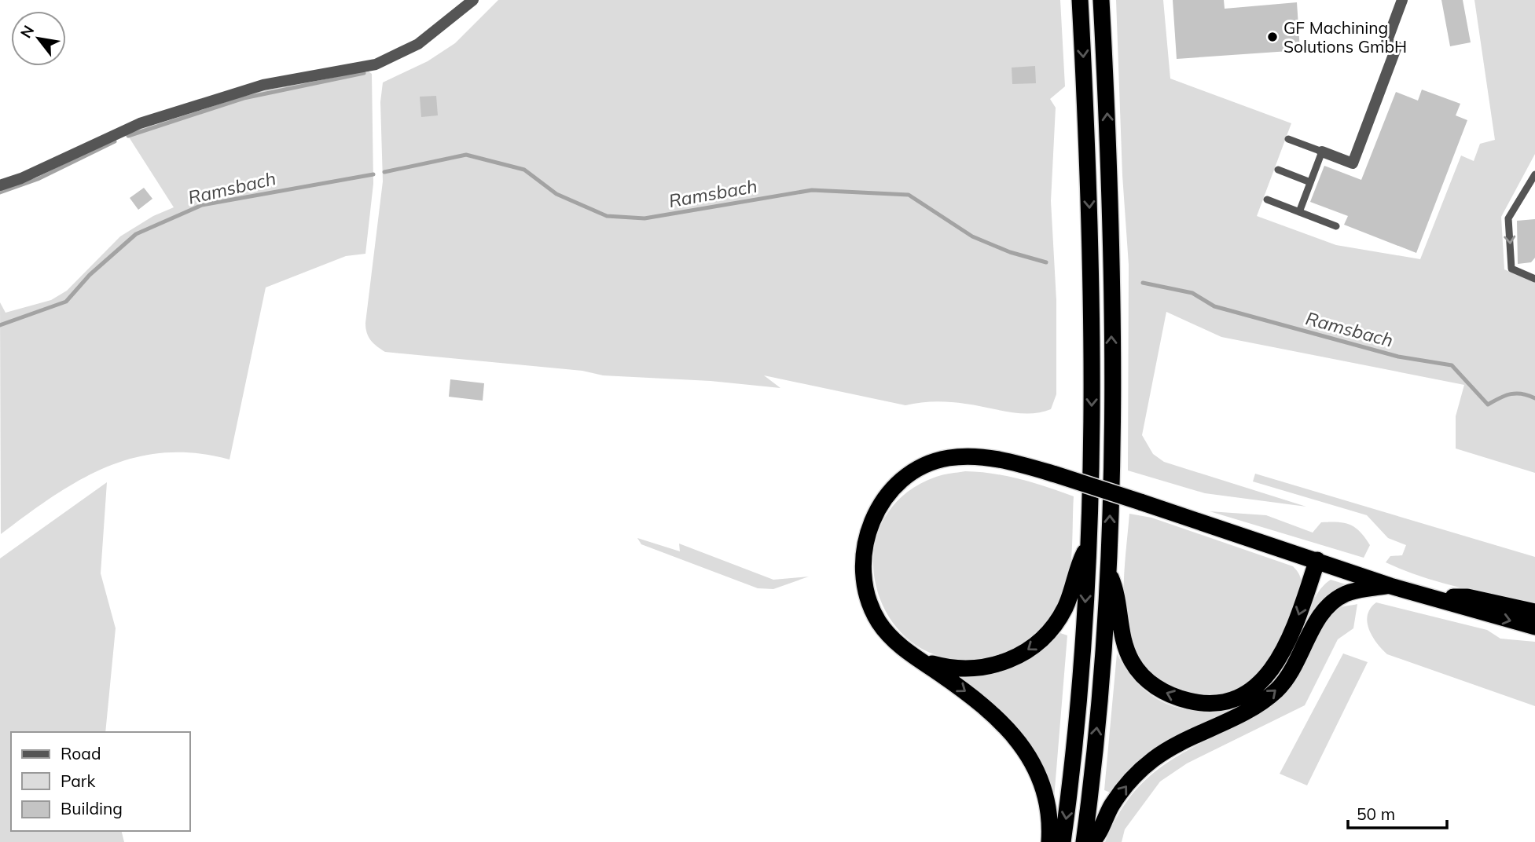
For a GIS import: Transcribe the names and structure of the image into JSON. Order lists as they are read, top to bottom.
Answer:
{
  "water": ["Ramsbach"],
  "places": ["GF Machining Solutions GmbH"],
  "legend": ["Road", "Park", "Building"],
  "scale_bar": "50 m",
  "north": "top left"
}
